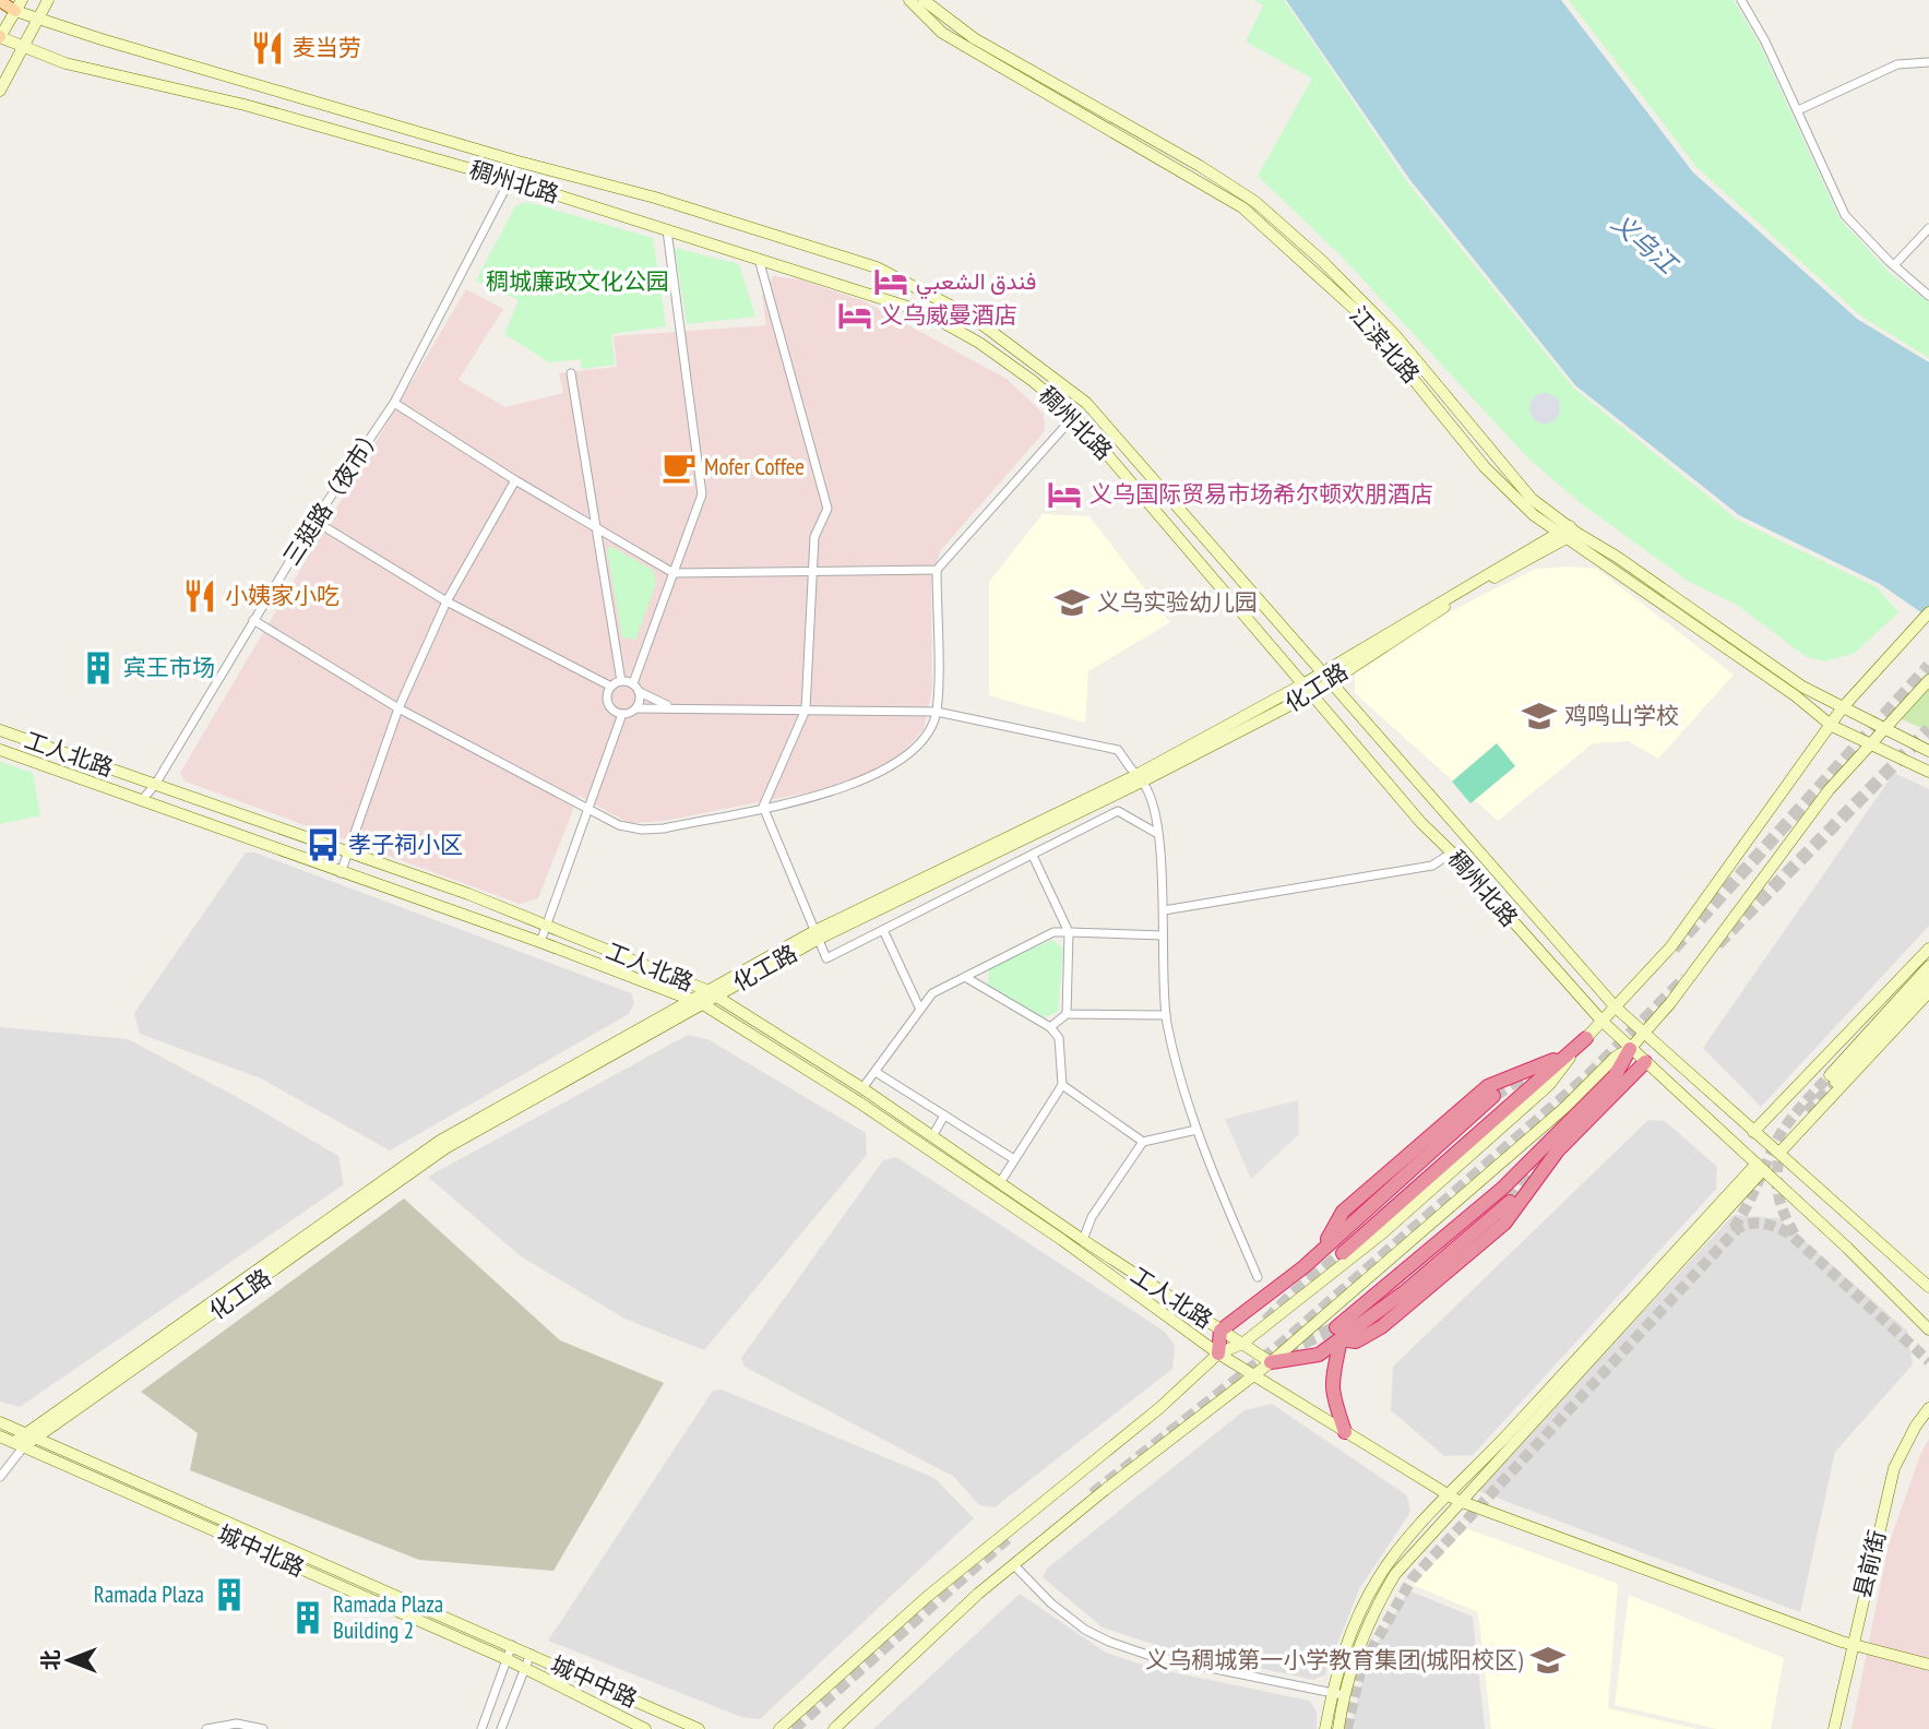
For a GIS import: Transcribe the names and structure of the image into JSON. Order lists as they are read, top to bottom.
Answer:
{
  "streets": {
    "main road": [
      "稠州北路",
      "江滨北路",
      "化工路",
      "工人北路",
      "城中北路",
      "县前街",
      "城中中路"
    ],
    "street": ["三挺路（夜市）"]
  },
  "crossings": [
    ["稠州北路", "三挺路（夜市）"],
    ["稠州北路", "化工路"],
    ["江滨北路", "化工路"],
    ["三挺路（夜市）", "工人北路"],
    ["化工路", "工人北路"],
    ["化工路", "城中北路"],
    ["工人北路", "县前街"],
    ["城中北路", "城中中路"]
  ],
  "water": ["义乌江"],
  "parks": ["稠城廉政文化公园"],
  "places": {
    "restaurant": ["麦当劳", "小姨家小吃"],
    "hotel": ["فندق الشعبي", "义乌威曼酒店", "义乌国际贸易市场希尔顿欢朋酒店"],
    "cafe": ["Mofer Coffee"],
    "school or university": ["义乌实验幼儿园", "鸡鸣山学校", "义乌稠城第一小学教育集团(城阳校区)"],
    "building": ["宾王市场", "Ramada Plaza", "Ramada Plaza Building 2"],
    "bus stop": ["孝子祠小区"]
  },
  "north": "left"
}
